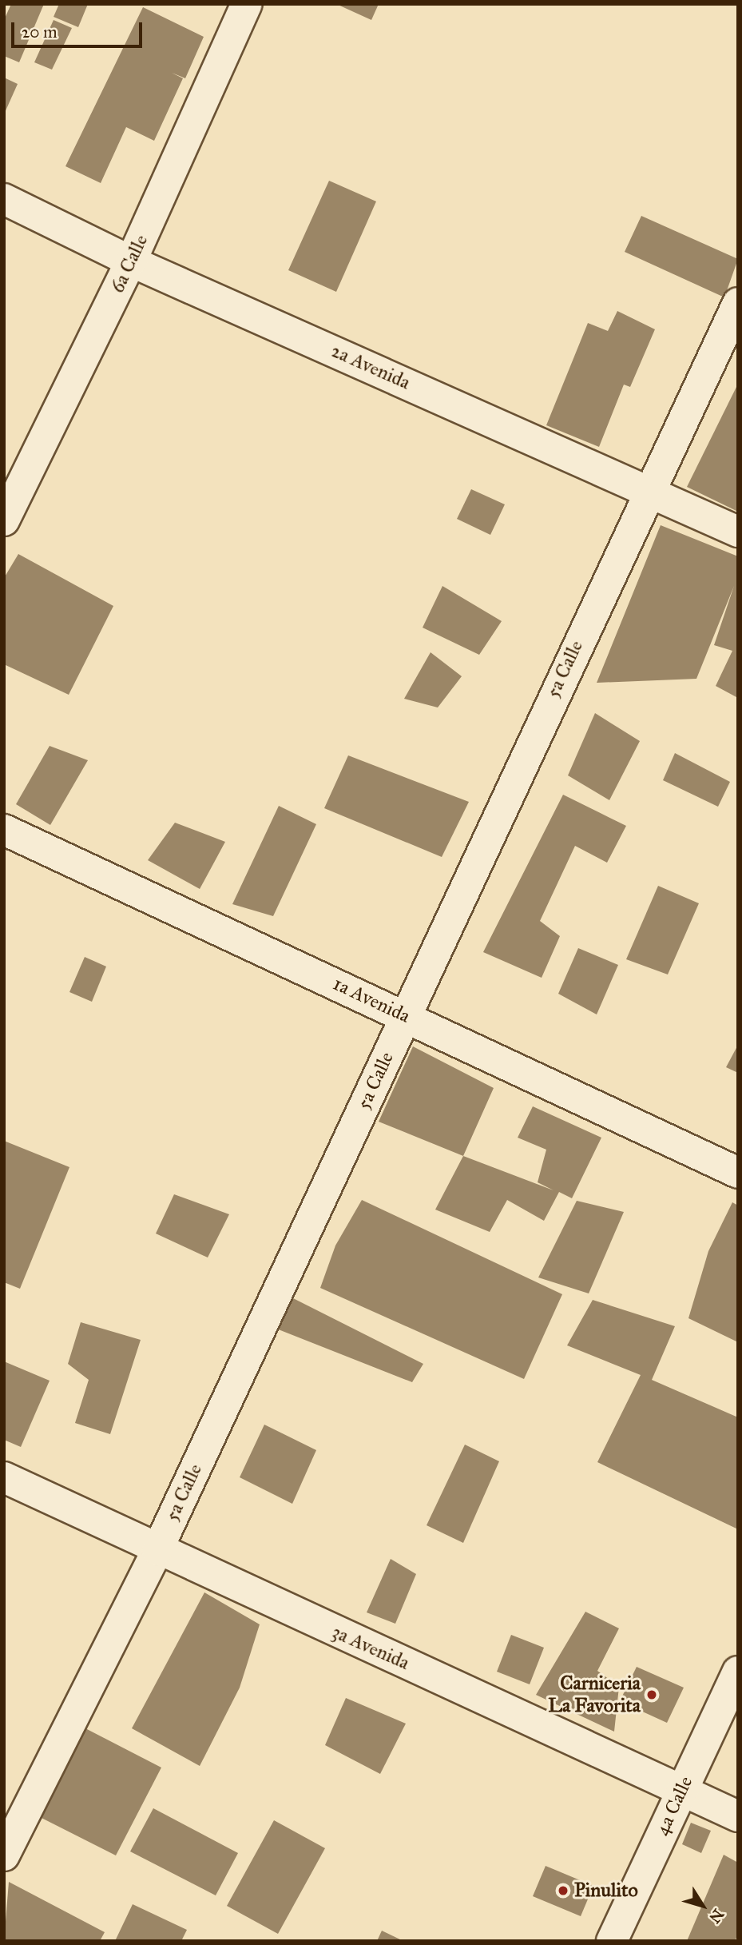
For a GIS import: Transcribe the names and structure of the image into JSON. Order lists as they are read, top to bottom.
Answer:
{
  "streets": {
    "street": [
      "6a Calle",
      "2a Avenida",
      "5a Calle",
      "1a Avenida",
      "3a Avenida",
      "4a Calle"
    ]
  },
  "crossings": [
    ["6a Calle", "2a Avenida"],
    ["2a Avenida", "5a Calle"],
    ["5a Calle", "1a Avenida"],
    ["5a Calle", "3a Avenida"],
    ["3a Avenida", "4a Calle"]
  ],
  "places": ["Carniceria La Favorita", "Pinulito"],
  "scale_bar": "20 m",
  "north": "bottom right"
}
